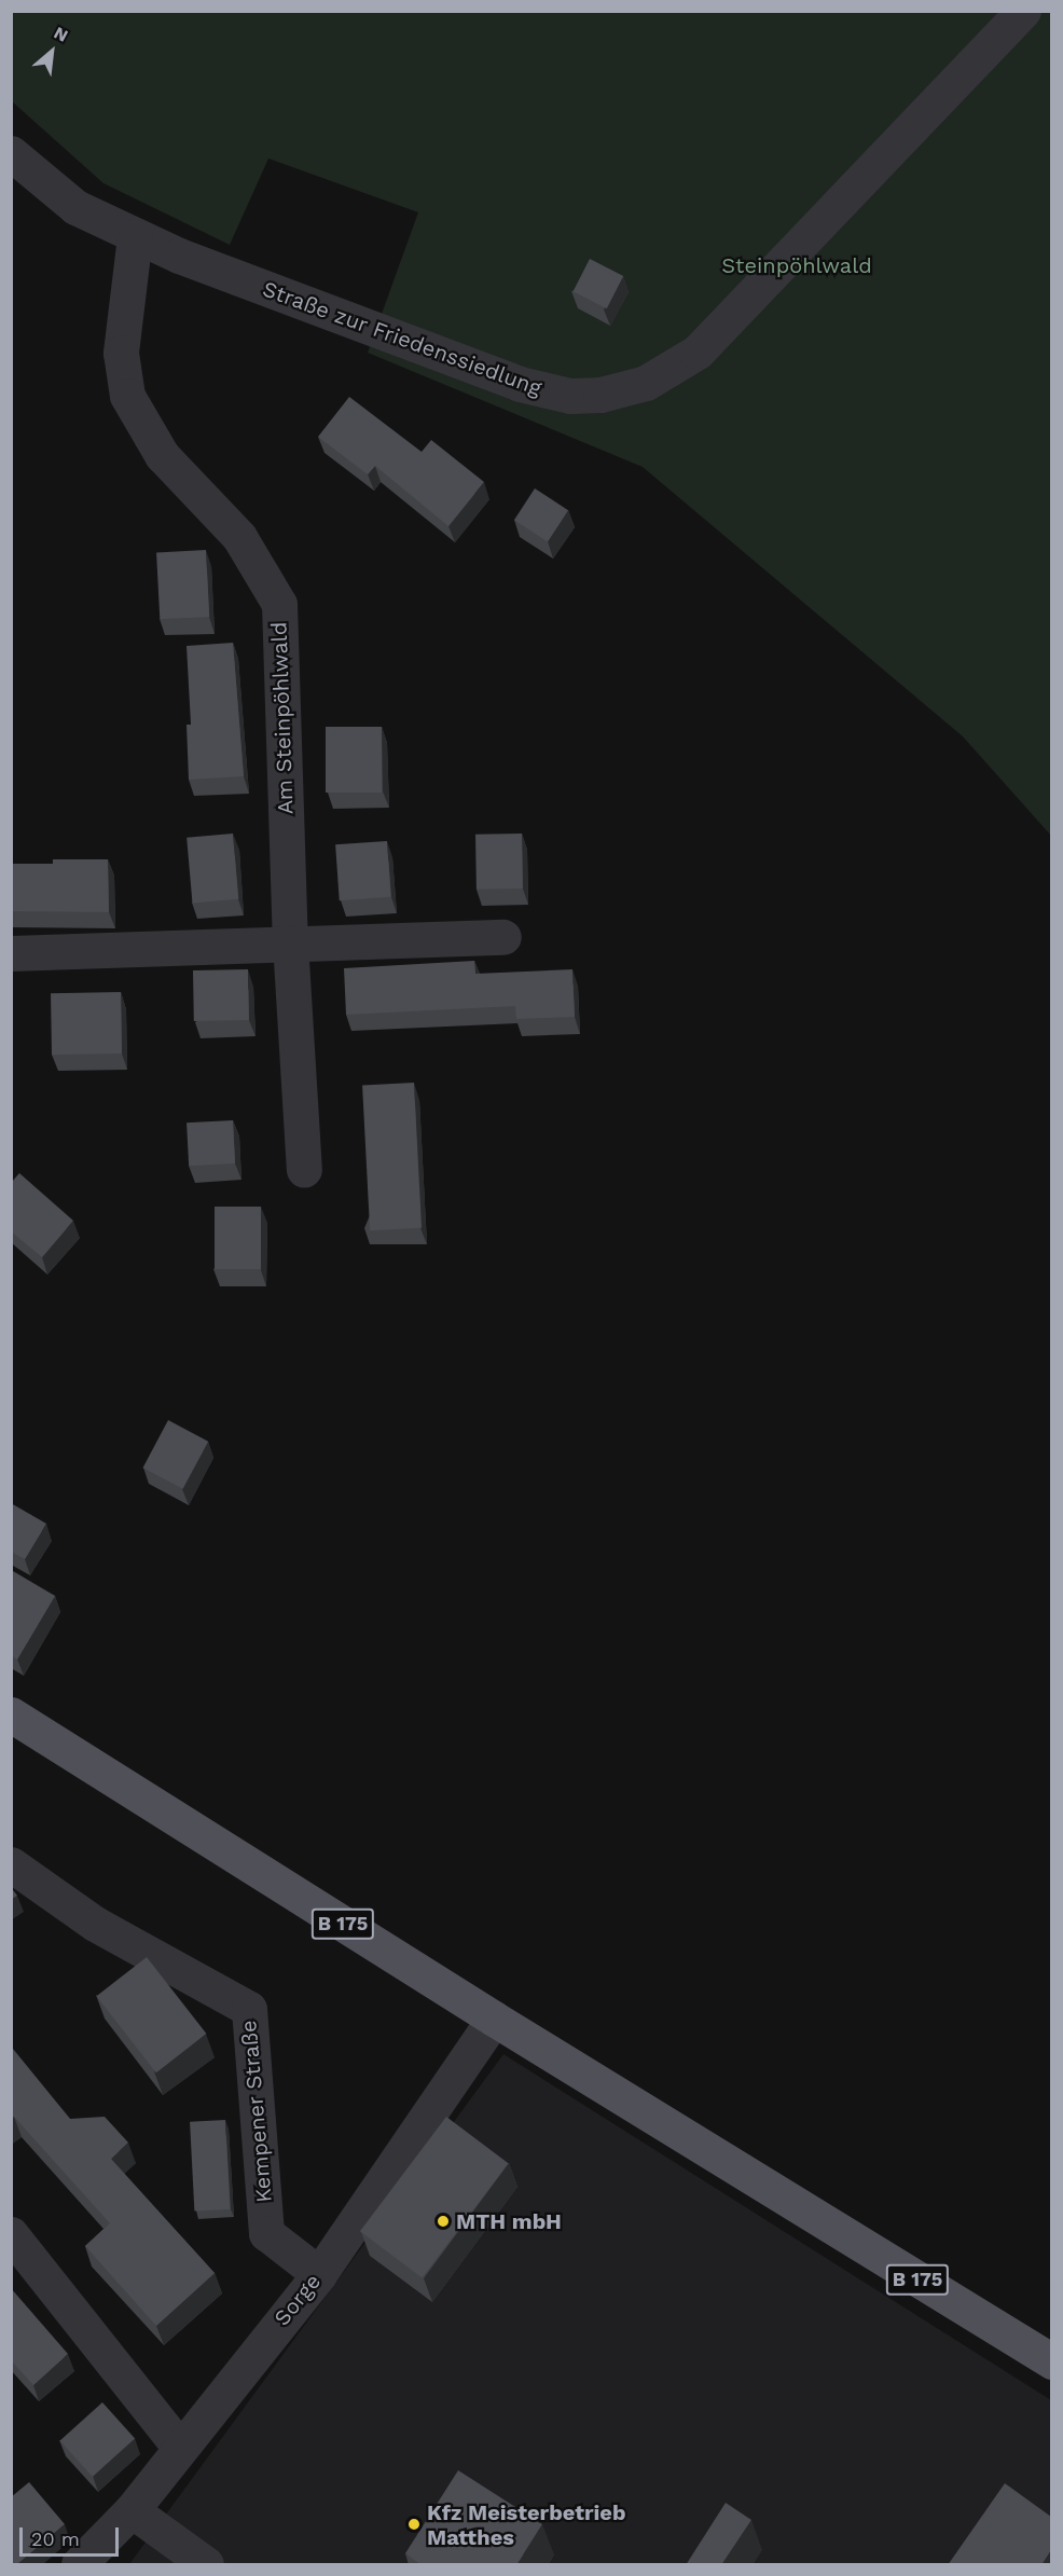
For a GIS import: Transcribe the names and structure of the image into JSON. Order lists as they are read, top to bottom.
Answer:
{
  "streets": {
    "main road": ["B 175"],
    "street": [
      "Straße zur Friedenssiedlung",
      "Am Steinpöhlwald",
      "Kempener Straße",
      "Sorge"
    ]
  },
  "crossings": [
    ["Straße zur Friedenssiedlung", "Am Steinpöhlwald"],
    ["B 175", "Sorge"],
    ["Kempener Straße", "Sorge"]
  ],
  "parks": ["Steinpöhlwald"],
  "places": ["MTH mbH", "Kfz Meisterbetrieb Matthes"],
  "scale_bar": "20 m",
  "north": "top right"
}
